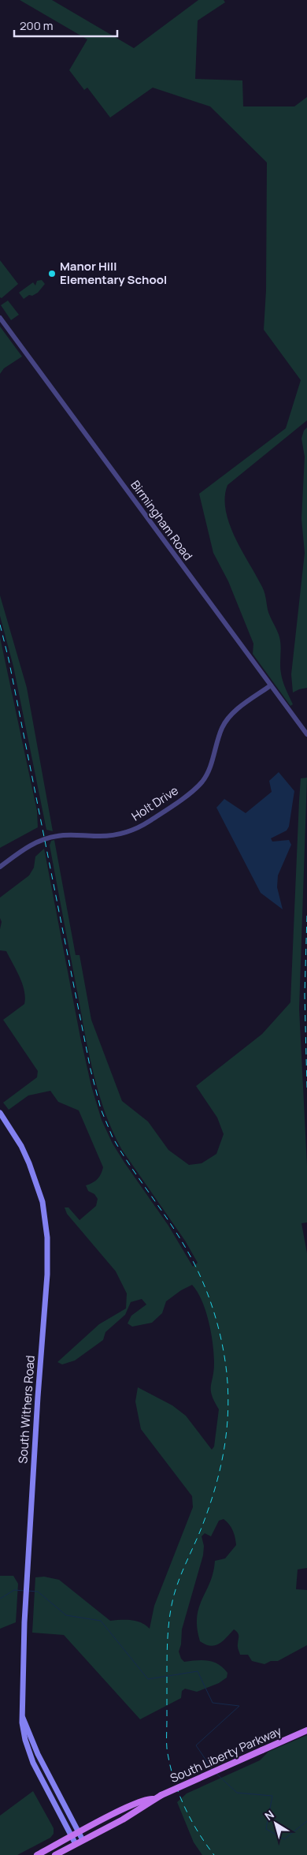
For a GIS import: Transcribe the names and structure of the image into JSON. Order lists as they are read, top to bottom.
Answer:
{
  "streets": {
    "main road": ["South Withers Road", "South Liberty Parkway"],
    "street": ["Birmingham Road", "Holt Drive"]
  },
  "crossings": [
    ["Birmingham Road", "Holt Drive"],
    ["South Withers Road", "South Liberty Parkway"]
  ],
  "places": ["Manor Hill Elementary School"],
  "scale_bar": "200 m",
  "north": "top left"
}
